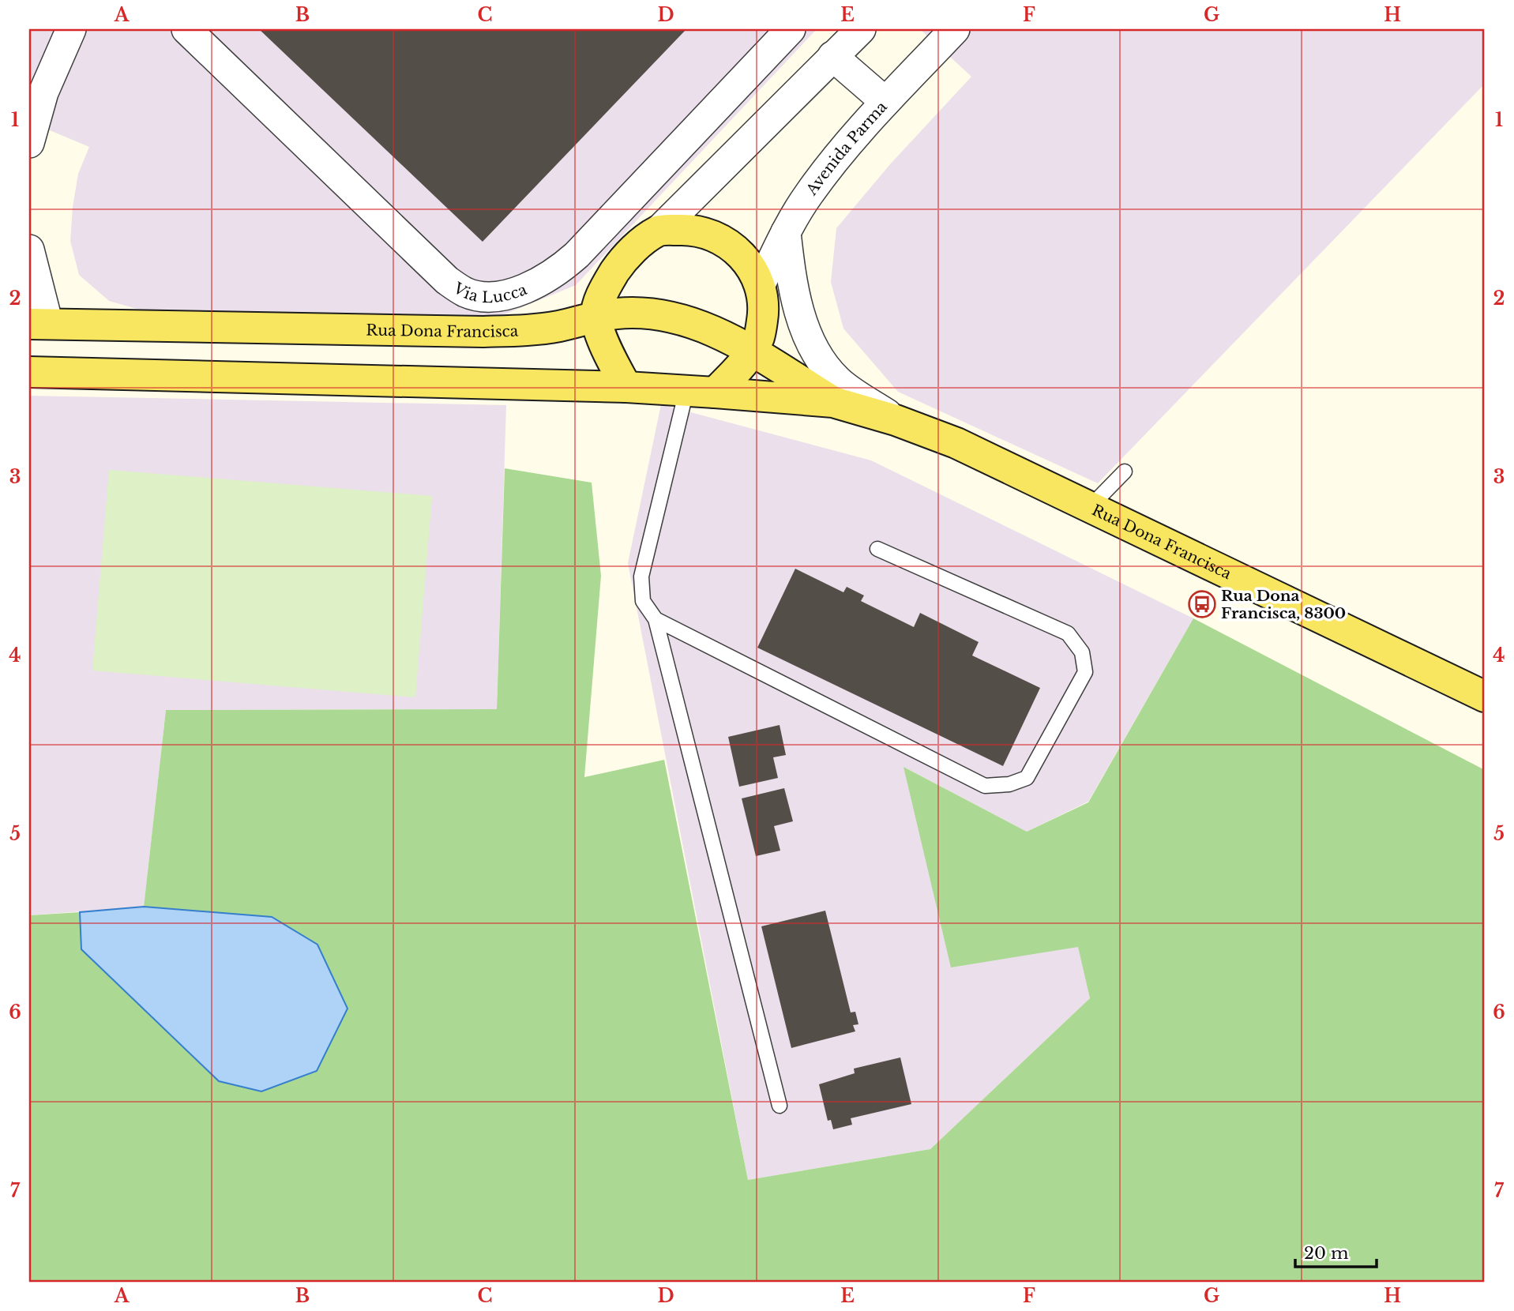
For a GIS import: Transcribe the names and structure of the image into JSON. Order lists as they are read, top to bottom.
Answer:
{
  "streets": {
    "main road": ["Rua Dona Francisca"],
    "street": ["Avenida Parma", "Via Lucca"]
  },
  "places": {
    "bus stop": ["Rua Dona Francisca, 8300"]
  },
  "scale_bar": "20 m",
  "grid": {
    "columns": [
      "A",
      "B",
      "C",
      "D",
      "E",
      "F",
      "G",
      "H"
    ],
    "rows": [
      "1",
      "2",
      "3",
      "4",
      "5",
      "6",
      "7"
    ]
  }
}
